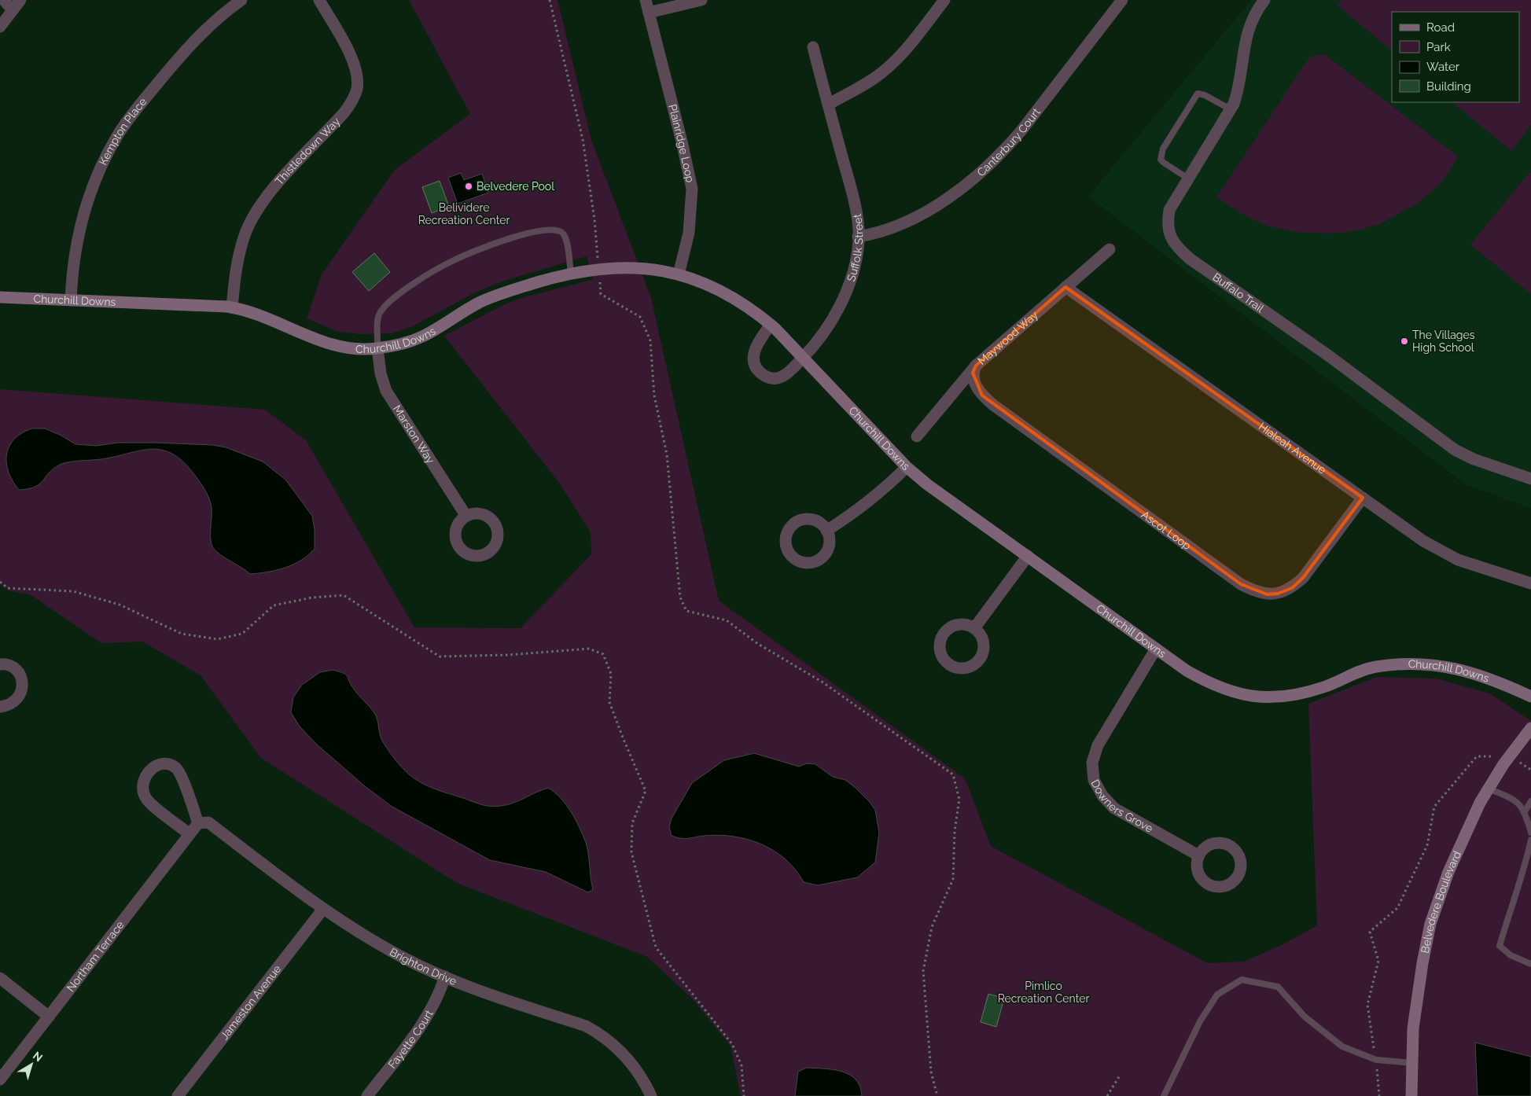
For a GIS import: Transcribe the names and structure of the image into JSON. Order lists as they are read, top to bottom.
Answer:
{
  "streets": {
    "street": [
      "Kempton Place",
      "Canterbury Court",
      "Plainridge Loop",
      "Thistledown Way",
      "Suffolk Street",
      "Buffalo Trail",
      "Churchill Downs",
      "Maywood Way",
      "Marston Way",
      "Hialeah Avenue",
      "Ascot Loop",
      "Downers Grove",
      "Belvedere Boulevard",
      "Northam Terrace",
      "Brighton Drive",
      "Jameston Avenue",
      "Fayette Court"
    ]
  },
  "crossings": [
    ["Kempton Place", "Churchill Downs"],
    ["Canterbury Court", "Suffolk Street"],
    ["Plainridge Loop", "Churchill Downs"],
    ["Thistledown Way", "Churchill Downs"],
    ["Suffolk Street", "Churchill Downs"],
    ["Churchill Downs", "Marston Way"],
    ["Churchill Downs", "Downers Grove"],
    ["Maywood Way", "Hialeah Avenue"],
    ["Maywood Way", "Ascot Loop"],
    ["Hialeah Avenue", "Ascot Loop"],
    ["Brighton Drive", "Jameston Avenue"],
    ["Brighton Drive", "Fayette Court"]
  ],
  "parks": ["Belividere Recreation Center", "Pimlico Recreation Center"],
  "places": ["Belvedere Pool", "The Villages High School"],
  "legend": [
    "Road",
    "Park",
    "Water",
    "Building"
  ],
  "north": "top right"
}
